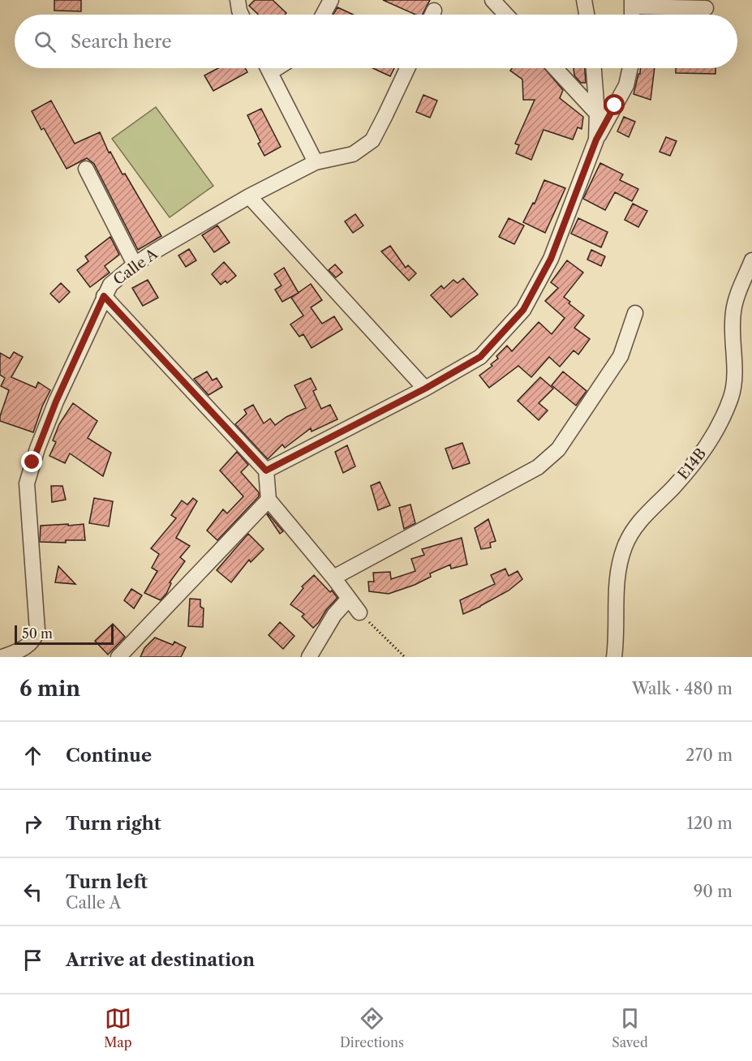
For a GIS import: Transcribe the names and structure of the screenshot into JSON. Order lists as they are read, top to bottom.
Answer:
{
  "streets": {
    "street": ["Calle A", "E14B"]
  },
  "scale_bar": "50 m",
  "page": {
    "search": "Search here",
    "scale": "50 m",
    "heading": ["6 min", "Walk · 480 m"],
    "list": [
      ["Continue", "270 m"],
      ["Turn right", "120 m"],
      ["Turn left", "Calle A", "90 m"],
      "Arrive at destination"
    ],
    "nav": ["Map", "Directions", "Saved"]
  }
}
